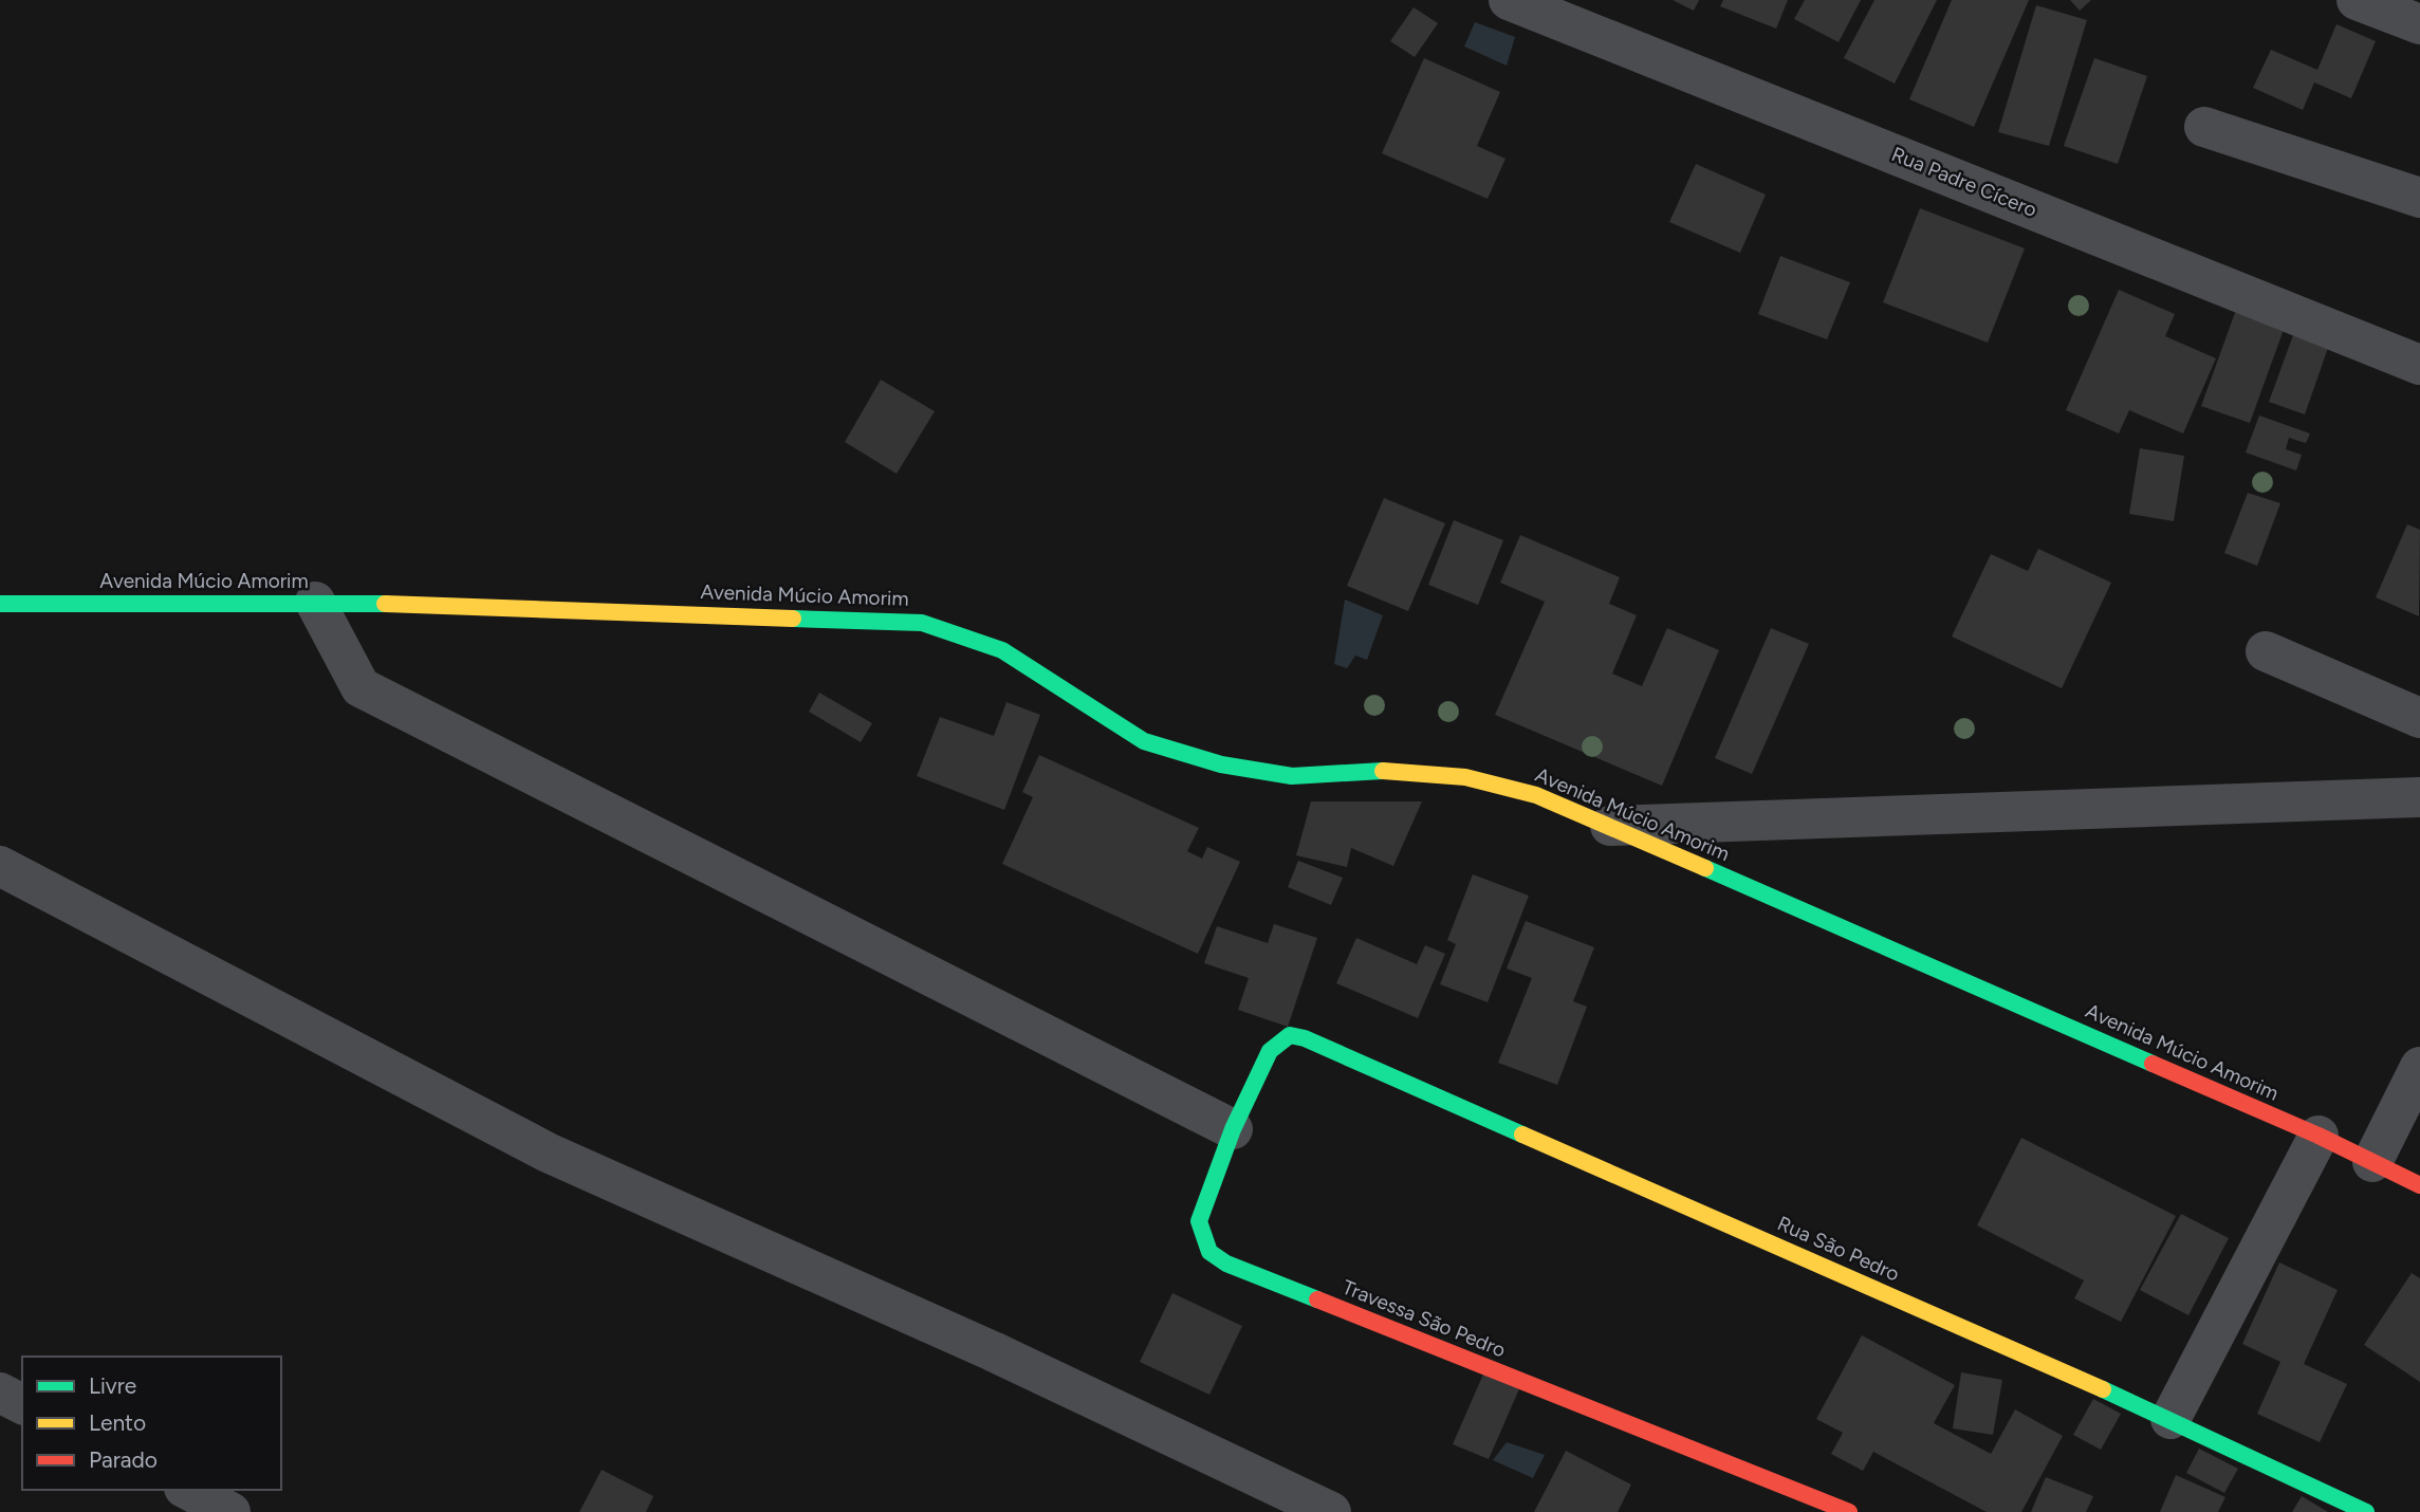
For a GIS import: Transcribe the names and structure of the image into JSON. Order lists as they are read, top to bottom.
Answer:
{
  "streets": {
    "street": [
      "Rua Padre Cícero",
      "Avenida Múcio Amorim",
      "Rua São Pedro",
      "Travessa São Pedro"
    ]
  },
  "crossings": [
    ["Rua São Pedro", "Travessa São Pedro"]
  ],
  "legend": ["Livre", "Lento", "Parado"]
}
